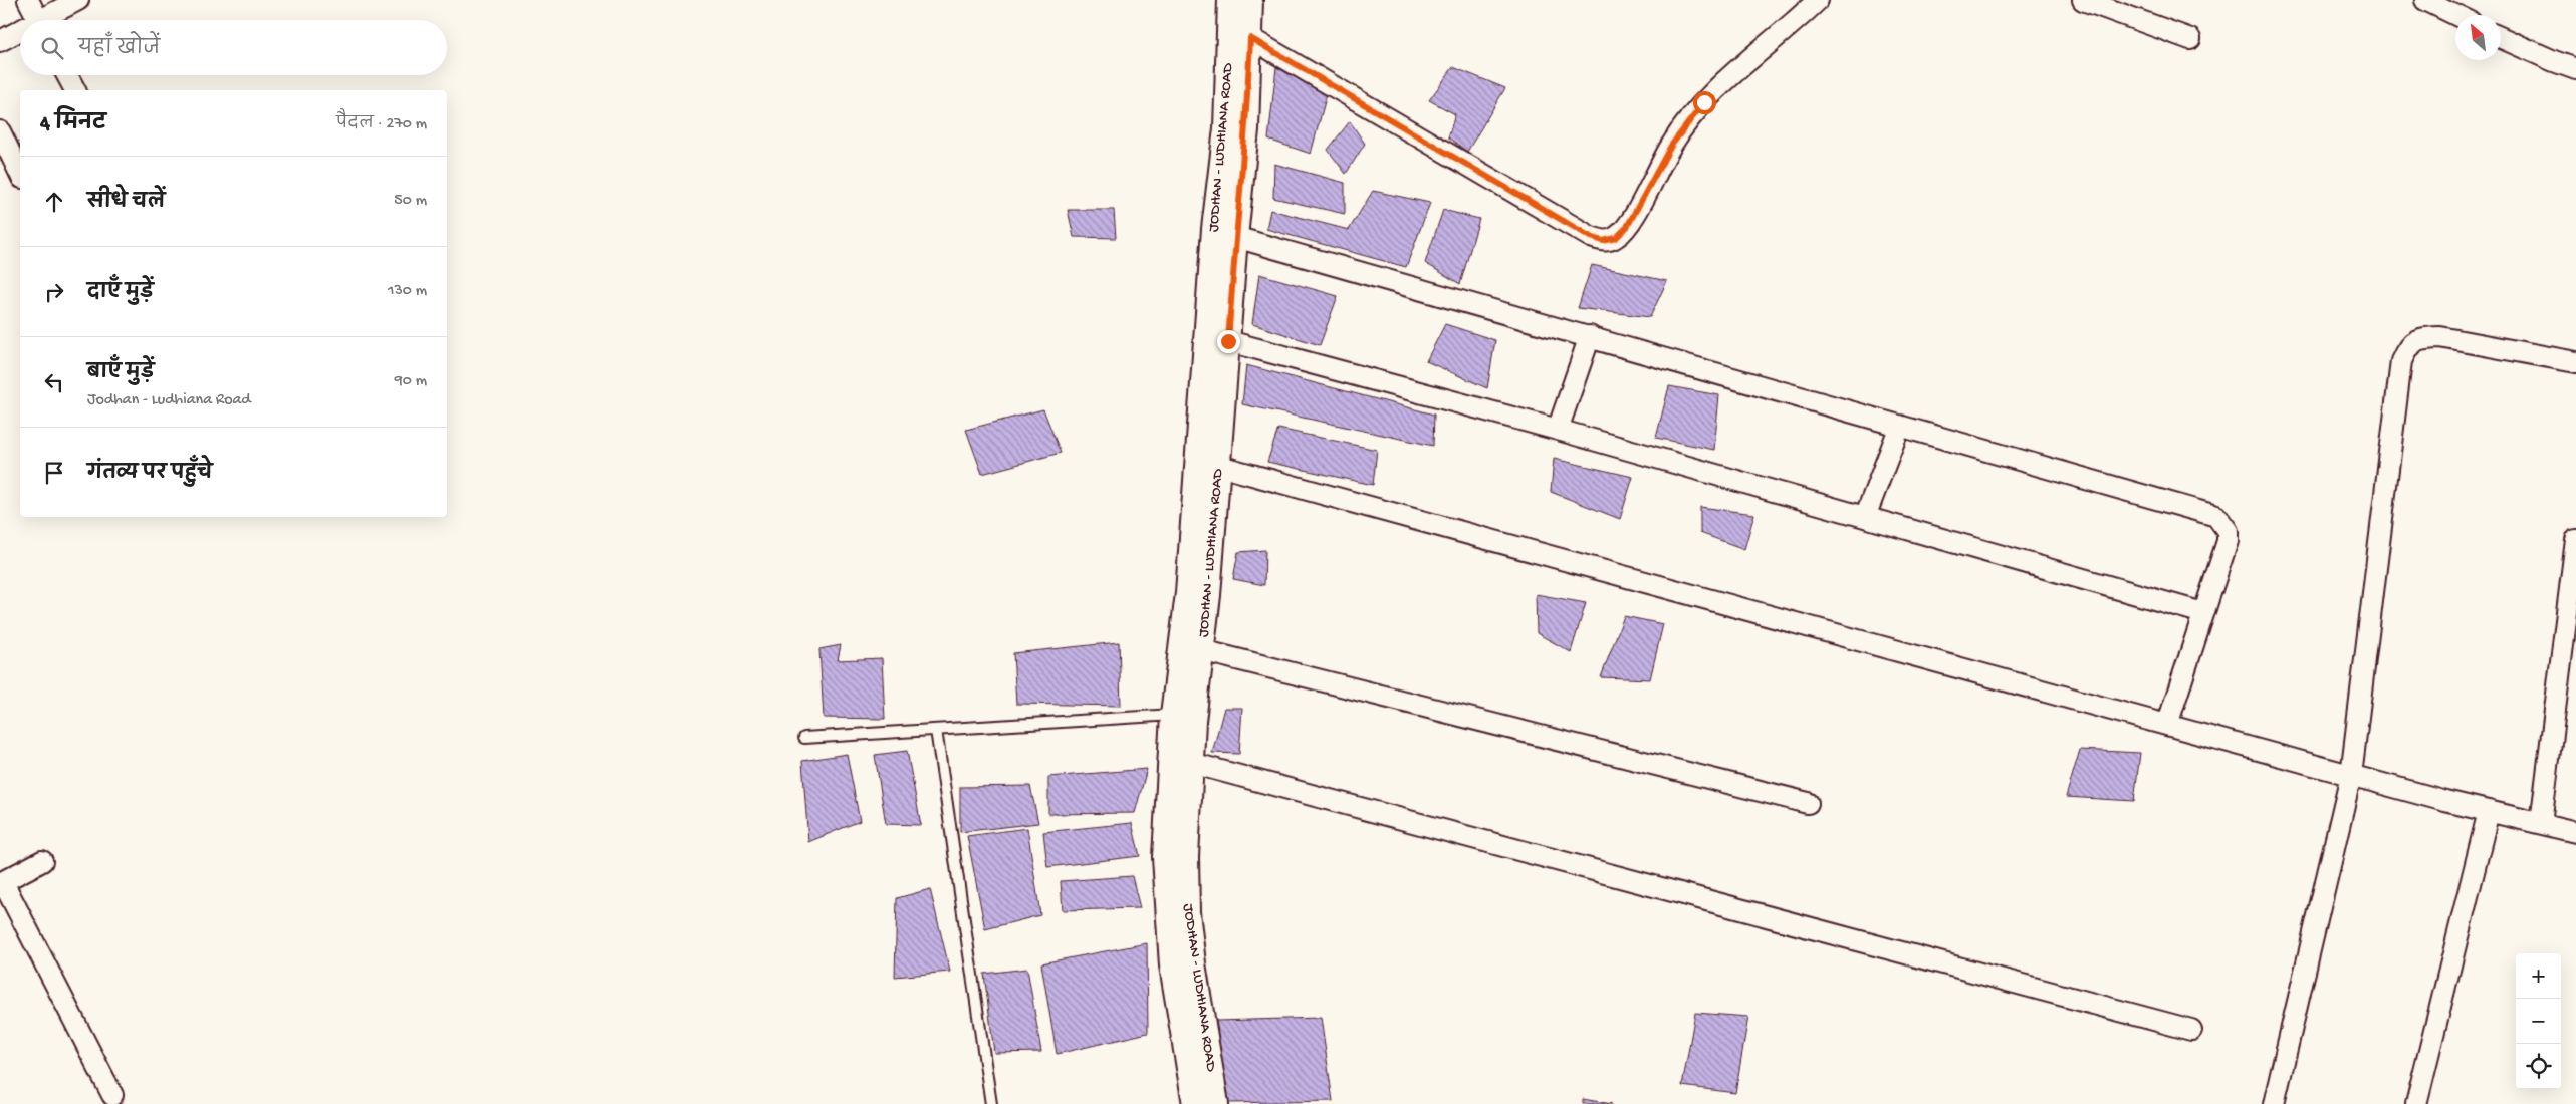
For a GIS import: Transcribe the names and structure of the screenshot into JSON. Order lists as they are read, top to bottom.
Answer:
{
  "streets": {
    "street": ["JODHAN - LUDHIANA ROAD"]
  },
  "north": "top left",
  "page": {
    "search": "यहाँ खोजें",
    "heading": ["4 मिनट", "पैदल · 270 m"],
    "list": [
      ["सीधे चलें", "50 m"],
      ["दाएँ मुड़ें", "130 m"],
      ["बाएँ मुड़ें", "Jodhan - Ludhiana Road", "90 m"],
      "गंतव्य पर पहुँचे"
    ],
    "map_buttons": ["+", "−"]
  }
}
